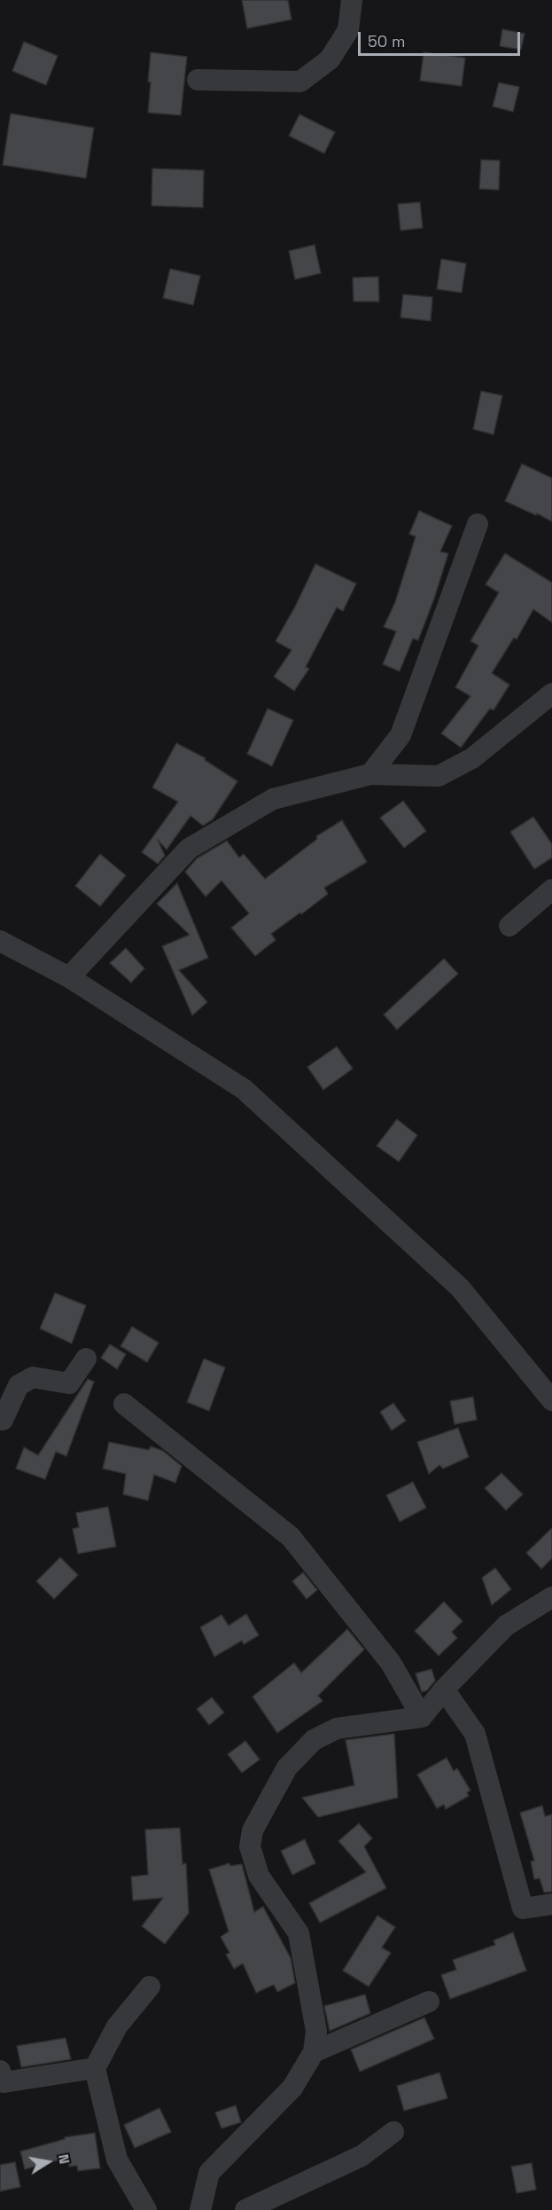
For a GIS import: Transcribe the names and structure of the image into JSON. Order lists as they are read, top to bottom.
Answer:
{
  "scale_bar": "50 m",
  "north": "right"
}
